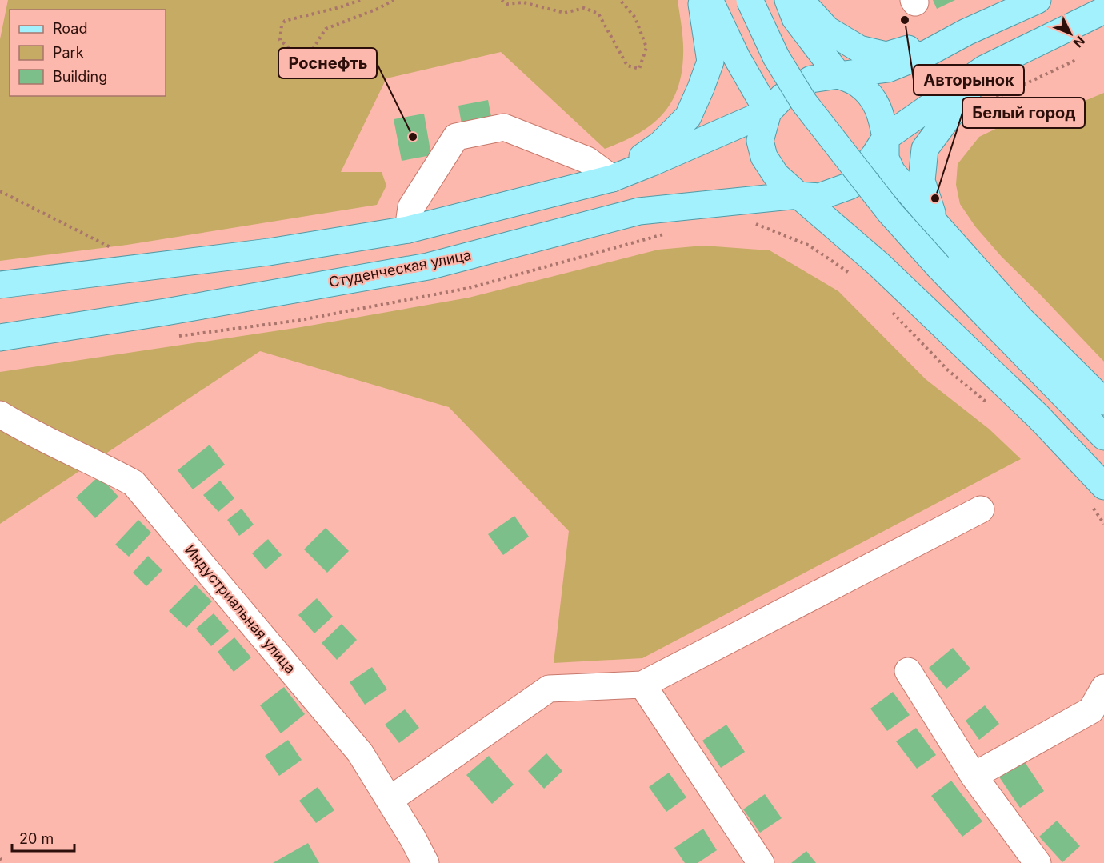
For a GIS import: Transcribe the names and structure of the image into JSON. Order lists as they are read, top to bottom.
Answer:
{
  "streets": {
    "main road": ["Студенческая улица"],
    "street": ["Индустриальная улица"]
  },
  "places": ["Авторынок", "Роснефть", "Белый город"],
  "legend": ["Road", "Park", "Building"],
  "scale_bar": "20 m",
  "north": "bottom right"
}
